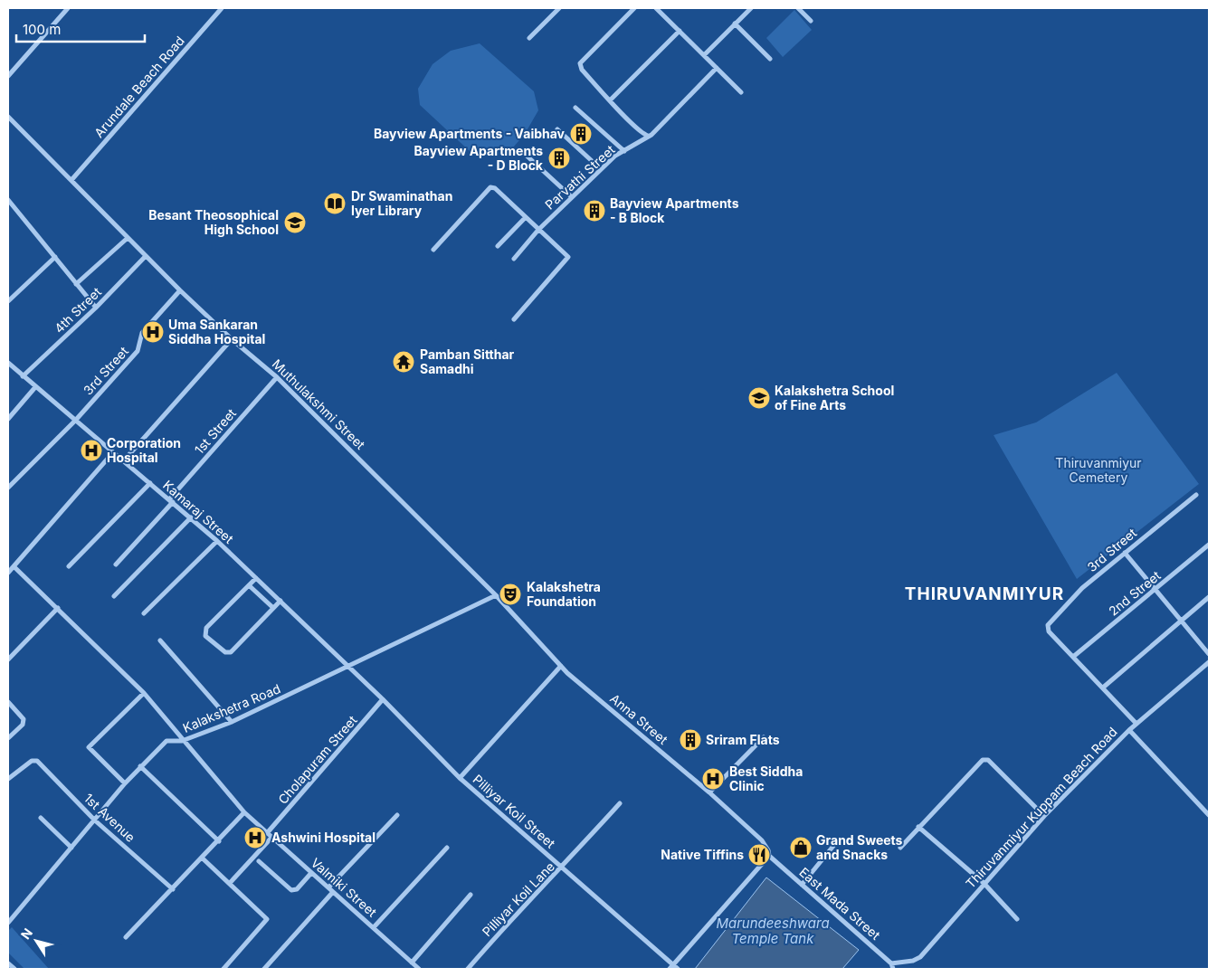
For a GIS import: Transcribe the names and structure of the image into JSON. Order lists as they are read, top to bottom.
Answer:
{
  "streets": {
    "street": [
      "Arundale Beach Road",
      "Parvathi Street",
      "4th Street",
      "3rd Street",
      "Muthulakshmi Street",
      "1st Street",
      "Kamaraj Street",
      "2nd Street",
      "Kalakshetra Road",
      "Anna Street",
      "Cholapuram Street",
      "Thiruvanmiyur Kuppam Beach Road",
      "Pilliyar Koil Street",
      "1st Avenue",
      "Valmiki Street",
      "Pilliyar Koil Lane",
      "East Mada Street"
    ]
  },
  "crossings": [
    ["Arundale Beach Road", "Muthulakshmi Street"],
    ["4th Street", "Muthulakshmi Street"],
    ["4th Street", "Kamaraj Street"],
    ["3rd Street", "Muthulakshmi Street"],
    ["3rd Street", "Kamaraj Street"],
    ["3rd Street", "2nd Street"],
    ["Muthulakshmi Street", "1st Street"],
    ["Muthulakshmi Street", "Kalakshetra Road"],
    ["Muthulakshmi Street", "Anna Street"],
    ["1st Street", "Kamaraj Street"],
    ["Kamaraj Street", "Kalakshetra Road"],
    ["Kamaraj Street", "Pilliyar Koil Street"],
    ["Kalakshetra Road", "Anna Street"],
    ["Kalakshetra Road", "Pilliyar Koil Street"],
    ["Kalakshetra Road", "1st Avenue"],
    ["Kalakshetra Road", "Valmiki Street"],
    ["Anna Street", "East Mada Street"],
    ["Cholapuram Street", "Pilliyar Koil Street"],
    ["Cholapuram Street", "Valmiki Street"],
    ["Thiruvanmiyur Kuppam Beach Road", "East Mada Street"],
    ["Pilliyar Koil Street", "Pilliyar Koil Lane"]
  ],
  "districts": ["THIRUVANMIYUR"],
  "water": ["Marundeeshwara Temple Tank"],
  "parks": ["Thiruvanmiyur Cemetery"],
  "places": {
    "building": [
      "Bayview Apartments - Vaibhav",
      "Bayview Apartments - D Block",
      "Bayview Apartments - B Block",
      "Sriram Flats"
    ],
    "library": ["Dr Swaminathan Iyer Library"],
    "school or university": ["Besant Theosophical High School", "Kalakshetra School of Fine Arts"],
    "hospital": [
      "Uma Sankaran Siddha Hospital",
      "Corporation Hospital",
      "Best Siddha Clinic",
      "Ashwini Hospital"
    ],
    "temple": ["Pamban Sitthar Samadhi"],
    "theatre": ["Kalakshetra Foundation"],
    "shop": ["Grand Sweets and Snacks"],
    "restaurant": ["Native Tiffins"]
  },
  "scale_bar": "100 m",
  "north": "top left"
}
